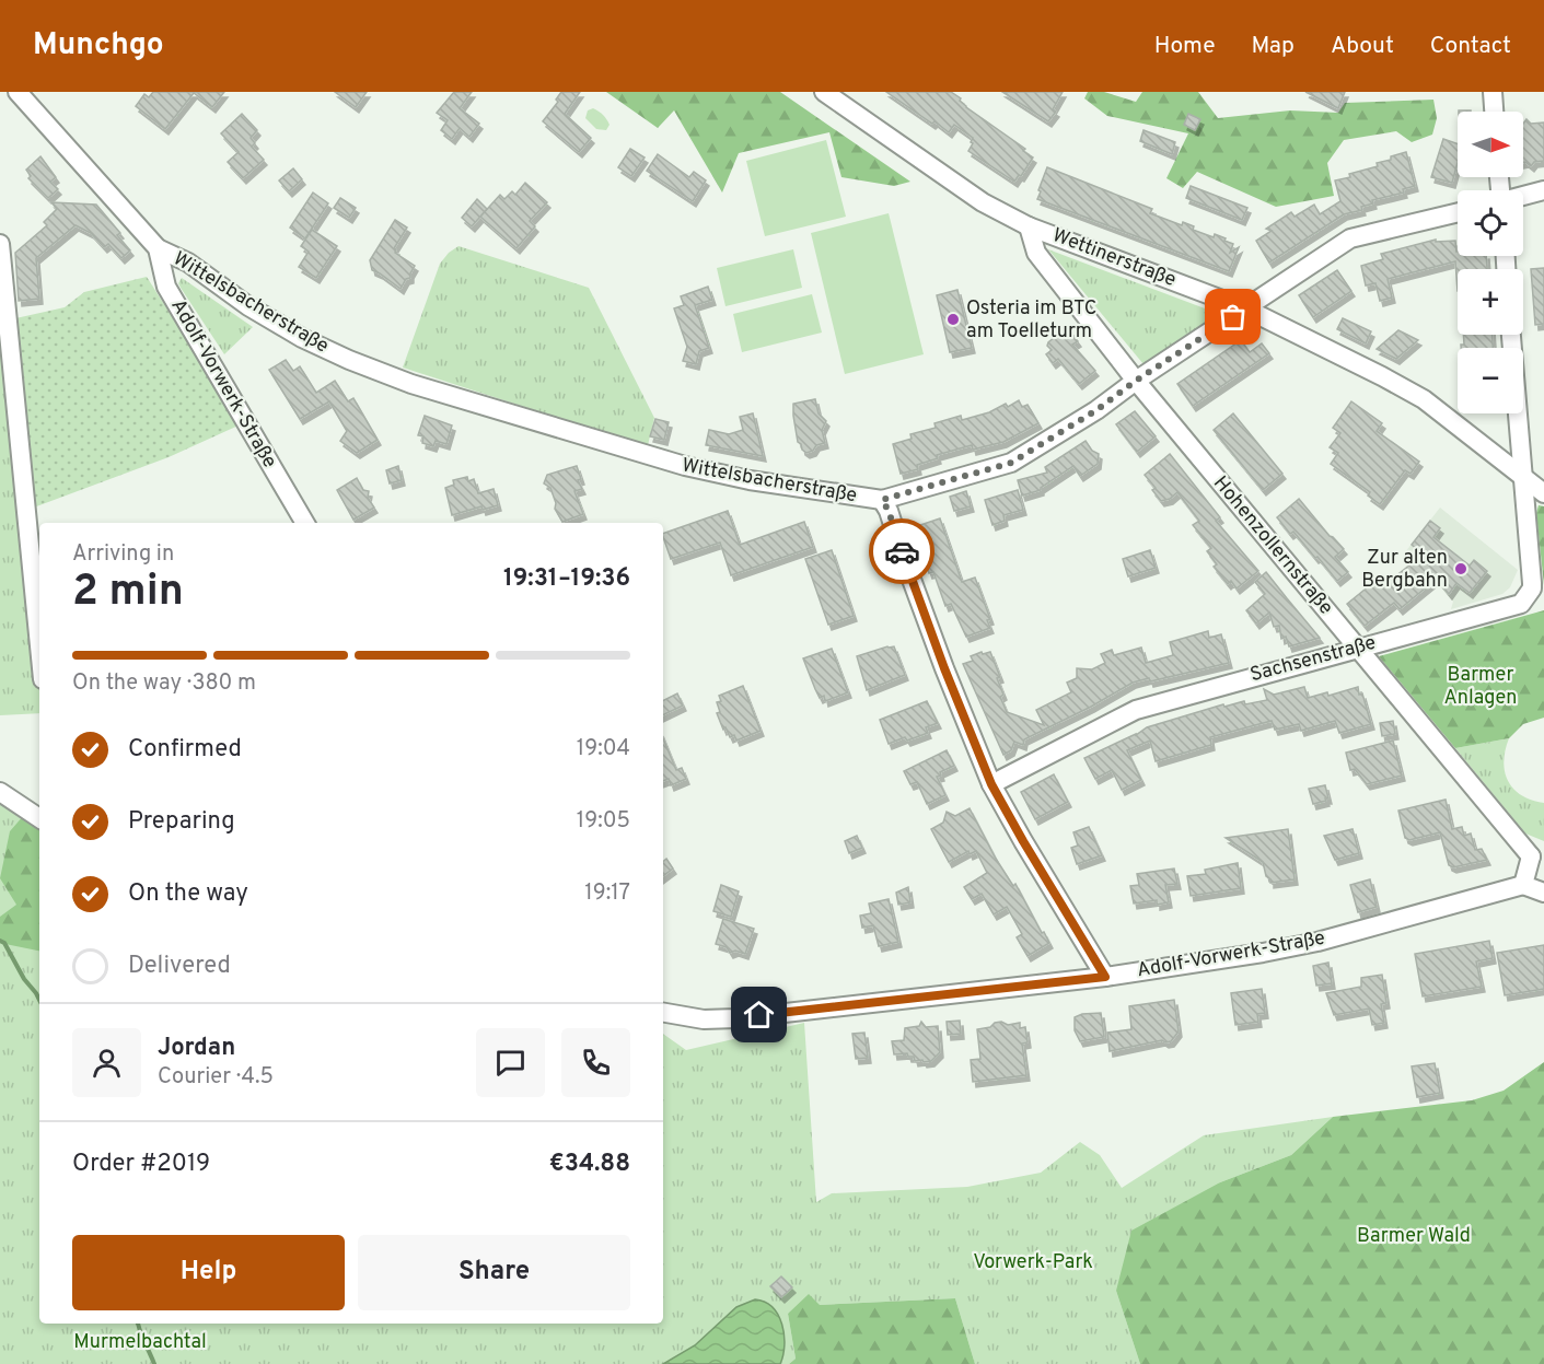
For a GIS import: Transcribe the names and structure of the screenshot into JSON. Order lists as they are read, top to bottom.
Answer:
{
  "streets": {
    "street": [
      "Wettinerstraße",
      "Wittelsbacherstraße",
      "Adolf-Vorwerk-Straße",
      "Hohenzollernstraße",
      "Sachsenstraße"
    ]
  },
  "crossings": [
    ["Wettinerstraße", "Wittelsbacherstraße"],
    ["Wettinerstraße", "Hohenzollernstraße"],
    ["Wettinerstraße", "Sachsenstraße"],
    ["Wittelsbacherstraße", "Adolf-Vorwerk-Straße"],
    ["Wittelsbacherstraße", "Hohenzollernstraße"],
    ["Hohenzollernstraße", "Sachsenstraße"]
  ],
  "parks": [
    "Barmer Anlagen",
    "Barmer Wald",
    "Vorwerk-Park",
    "Murmelbachtal"
  ],
  "places": ["Osteria im BTC am Toelleturm", "Zur alten Bergbahn"],
  "north": "right",
  "page": {
    "header": "Munchgo",
    "nav": [
      "Home",
      "Map",
      "About",
      "Contact"
    ],
    "map_buttons": ["+", "−"],
    "heading": ["2 min", "Arriving in", "19:31–19:36"],
    "panel": [
      "Jordan",
      "Courier · 4.5",
      "Order #2019",
      "€34.88"
    ],
    "bar": "On the way · 380 m",
    "list": [
      ["Confirmed", "19:04"],
      ["Preparing", "19:05"],
      ["On the way", "19:17"],
      "Delivered"
    ],
    "buttons": ["Help", "Share"]
  }
}
